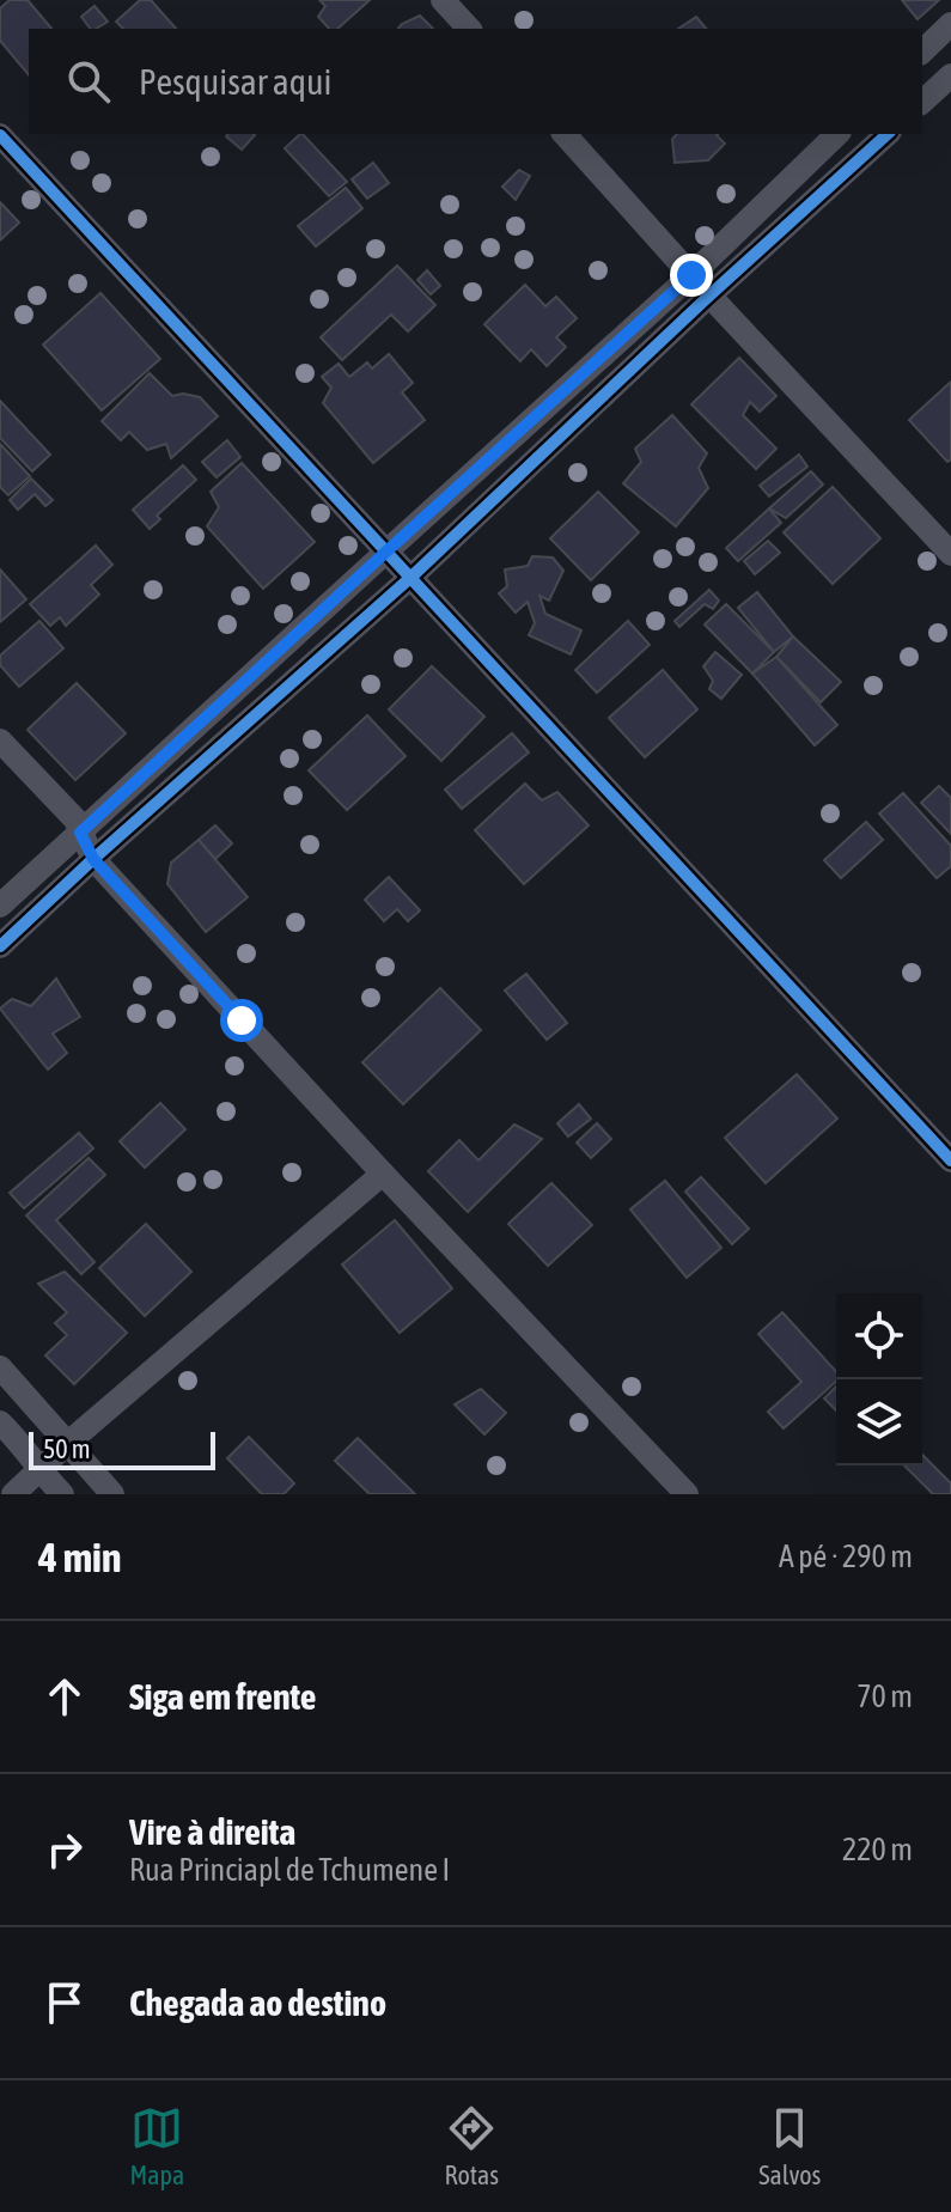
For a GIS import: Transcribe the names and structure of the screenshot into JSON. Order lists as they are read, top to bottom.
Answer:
{
  "scale_bar": "50 m",
  "page": {
    "search": "Pesquisar aqui",
    "scale": "50 m",
    "heading": ["4 min", "A pé · 290 m"],
    "list": [
      ["Siga em frente", "70 m"],
      ["Vire à direita", "Rua Princiapl de Tchumene I", "220 m"],
      "Chegada ao destino"
    ],
    "nav": ["Mapa", "Rotas", "Salvos"]
  }
}
